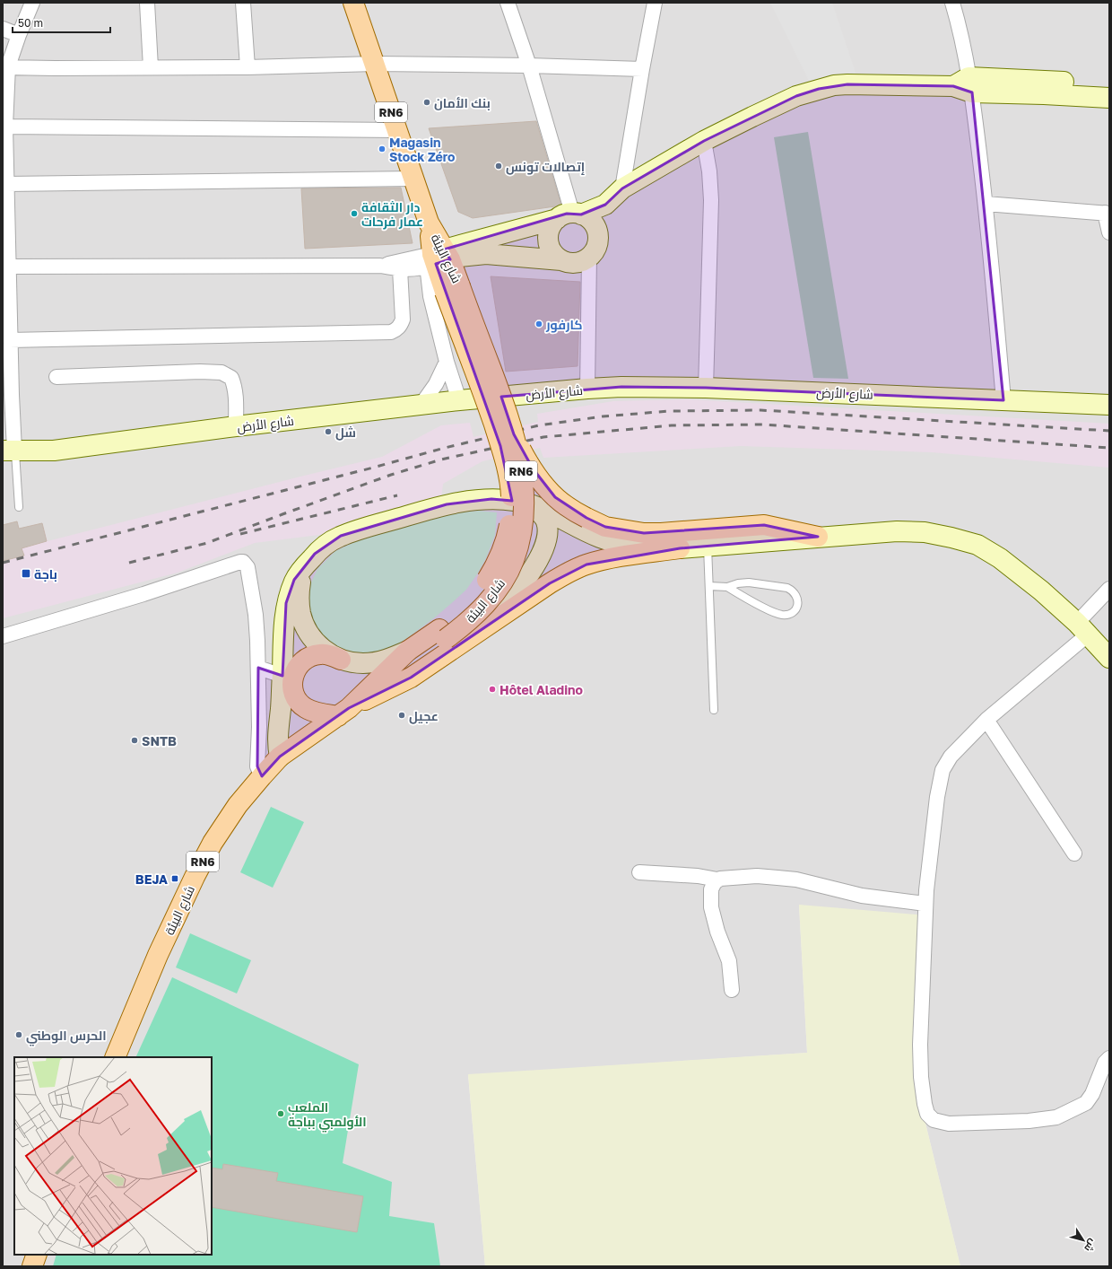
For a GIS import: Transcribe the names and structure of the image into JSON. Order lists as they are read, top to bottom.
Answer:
{
  "streets": {
    "main road": ["RN6", "شارع البيئة", "شارع الأرض"]
  },
  "crossings": [
    ["RN6", "شارع البيئة"]
  ],
  "places": {
    "other": [
      "بنك الأمان",
      "Magasin Stock Zéro",
      "إتصالات تونس",
      "دار الثقافة عمار فرحات",
      "كارفور",
      "شل",
      "Hôtel Aladino",
      "عجيل",
      "SNTB",
      "الحرس الوطني",
      "الملعب الأولمبي بباجة"
    ],
    "transit": ["باجة", "BEJA"]
  },
  "scale_bar": "50 m",
  "north": "bottom right"
}
